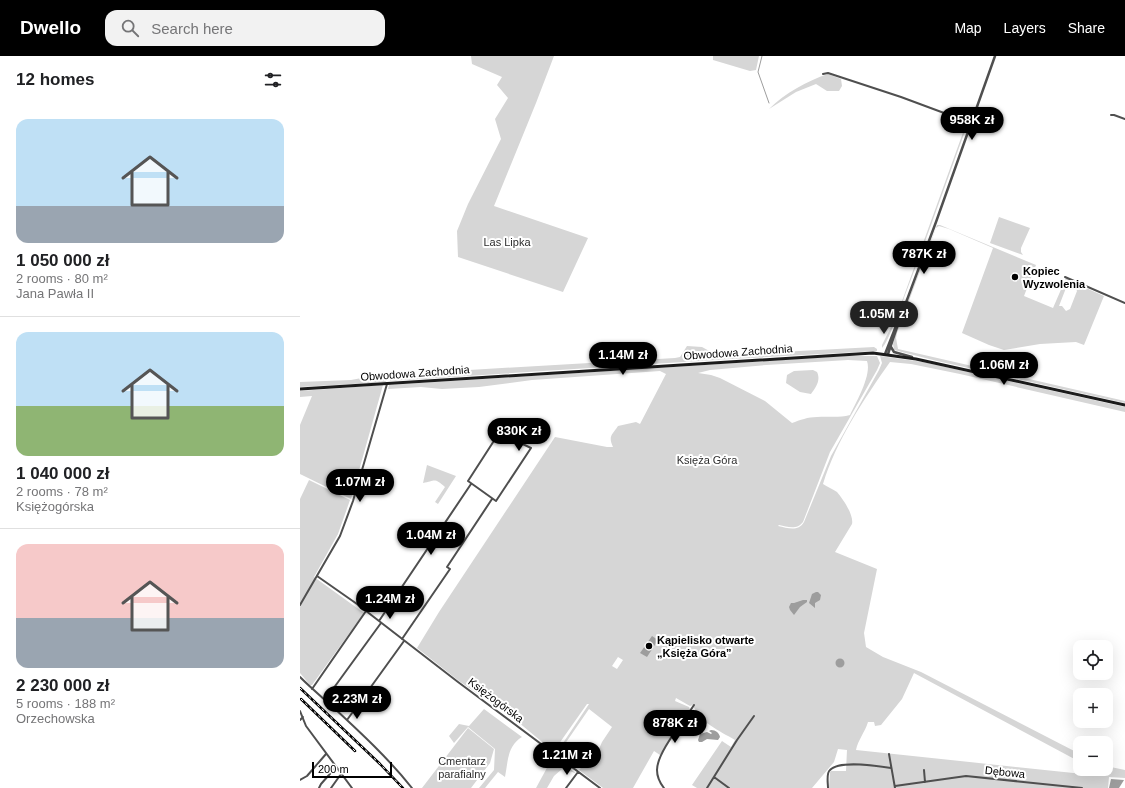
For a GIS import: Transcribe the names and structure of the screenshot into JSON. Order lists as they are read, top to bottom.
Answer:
{
  "streets": {
    "main road": ["Obwodowa Zachodnia"],
    "street": ["Księżogórska", "Dębowa"]
  },
  "parks": ["Las Lipka", "Księża Góra", "Cmentarz parafialny"],
  "places": ["Kopiec Wyzwolenia", "Kąpielisko otwarte „Księża Góra”"],
  "scale_bar": "200 m",
  "page": {
    "header": "Dwello",
    "search": "Search here",
    "nav": ["Map", "Layers", "Share"],
    "heading": "12 homes",
    "list": [
      {
        "name": "1 050 000 zł",
        "note": "2 rooms · 80 m² · Jana Pawła II"
      },
      {
        "name": "1 040 000 zł",
        "note": "2 rooms · 78 m² · Księżogórska"
      },
      {
        "name": "2 230 000 zł",
        "note": "5 rooms · 188 m² · Orzechowska"
      }
    ],
    "price": [
      "958K zł",
      "787K zł",
      "1.05M zł",
      "1.14M zł",
      "1.06M zł",
      "830K zł",
      "1.07M zł",
      "1.04M zł",
      "1.24M zł",
      "2.23M zł",
      "878K zł",
      "1.21M zł"
    ],
    "map_buttons": ["+", "−"],
    "scale": "200 m"
  }
}
